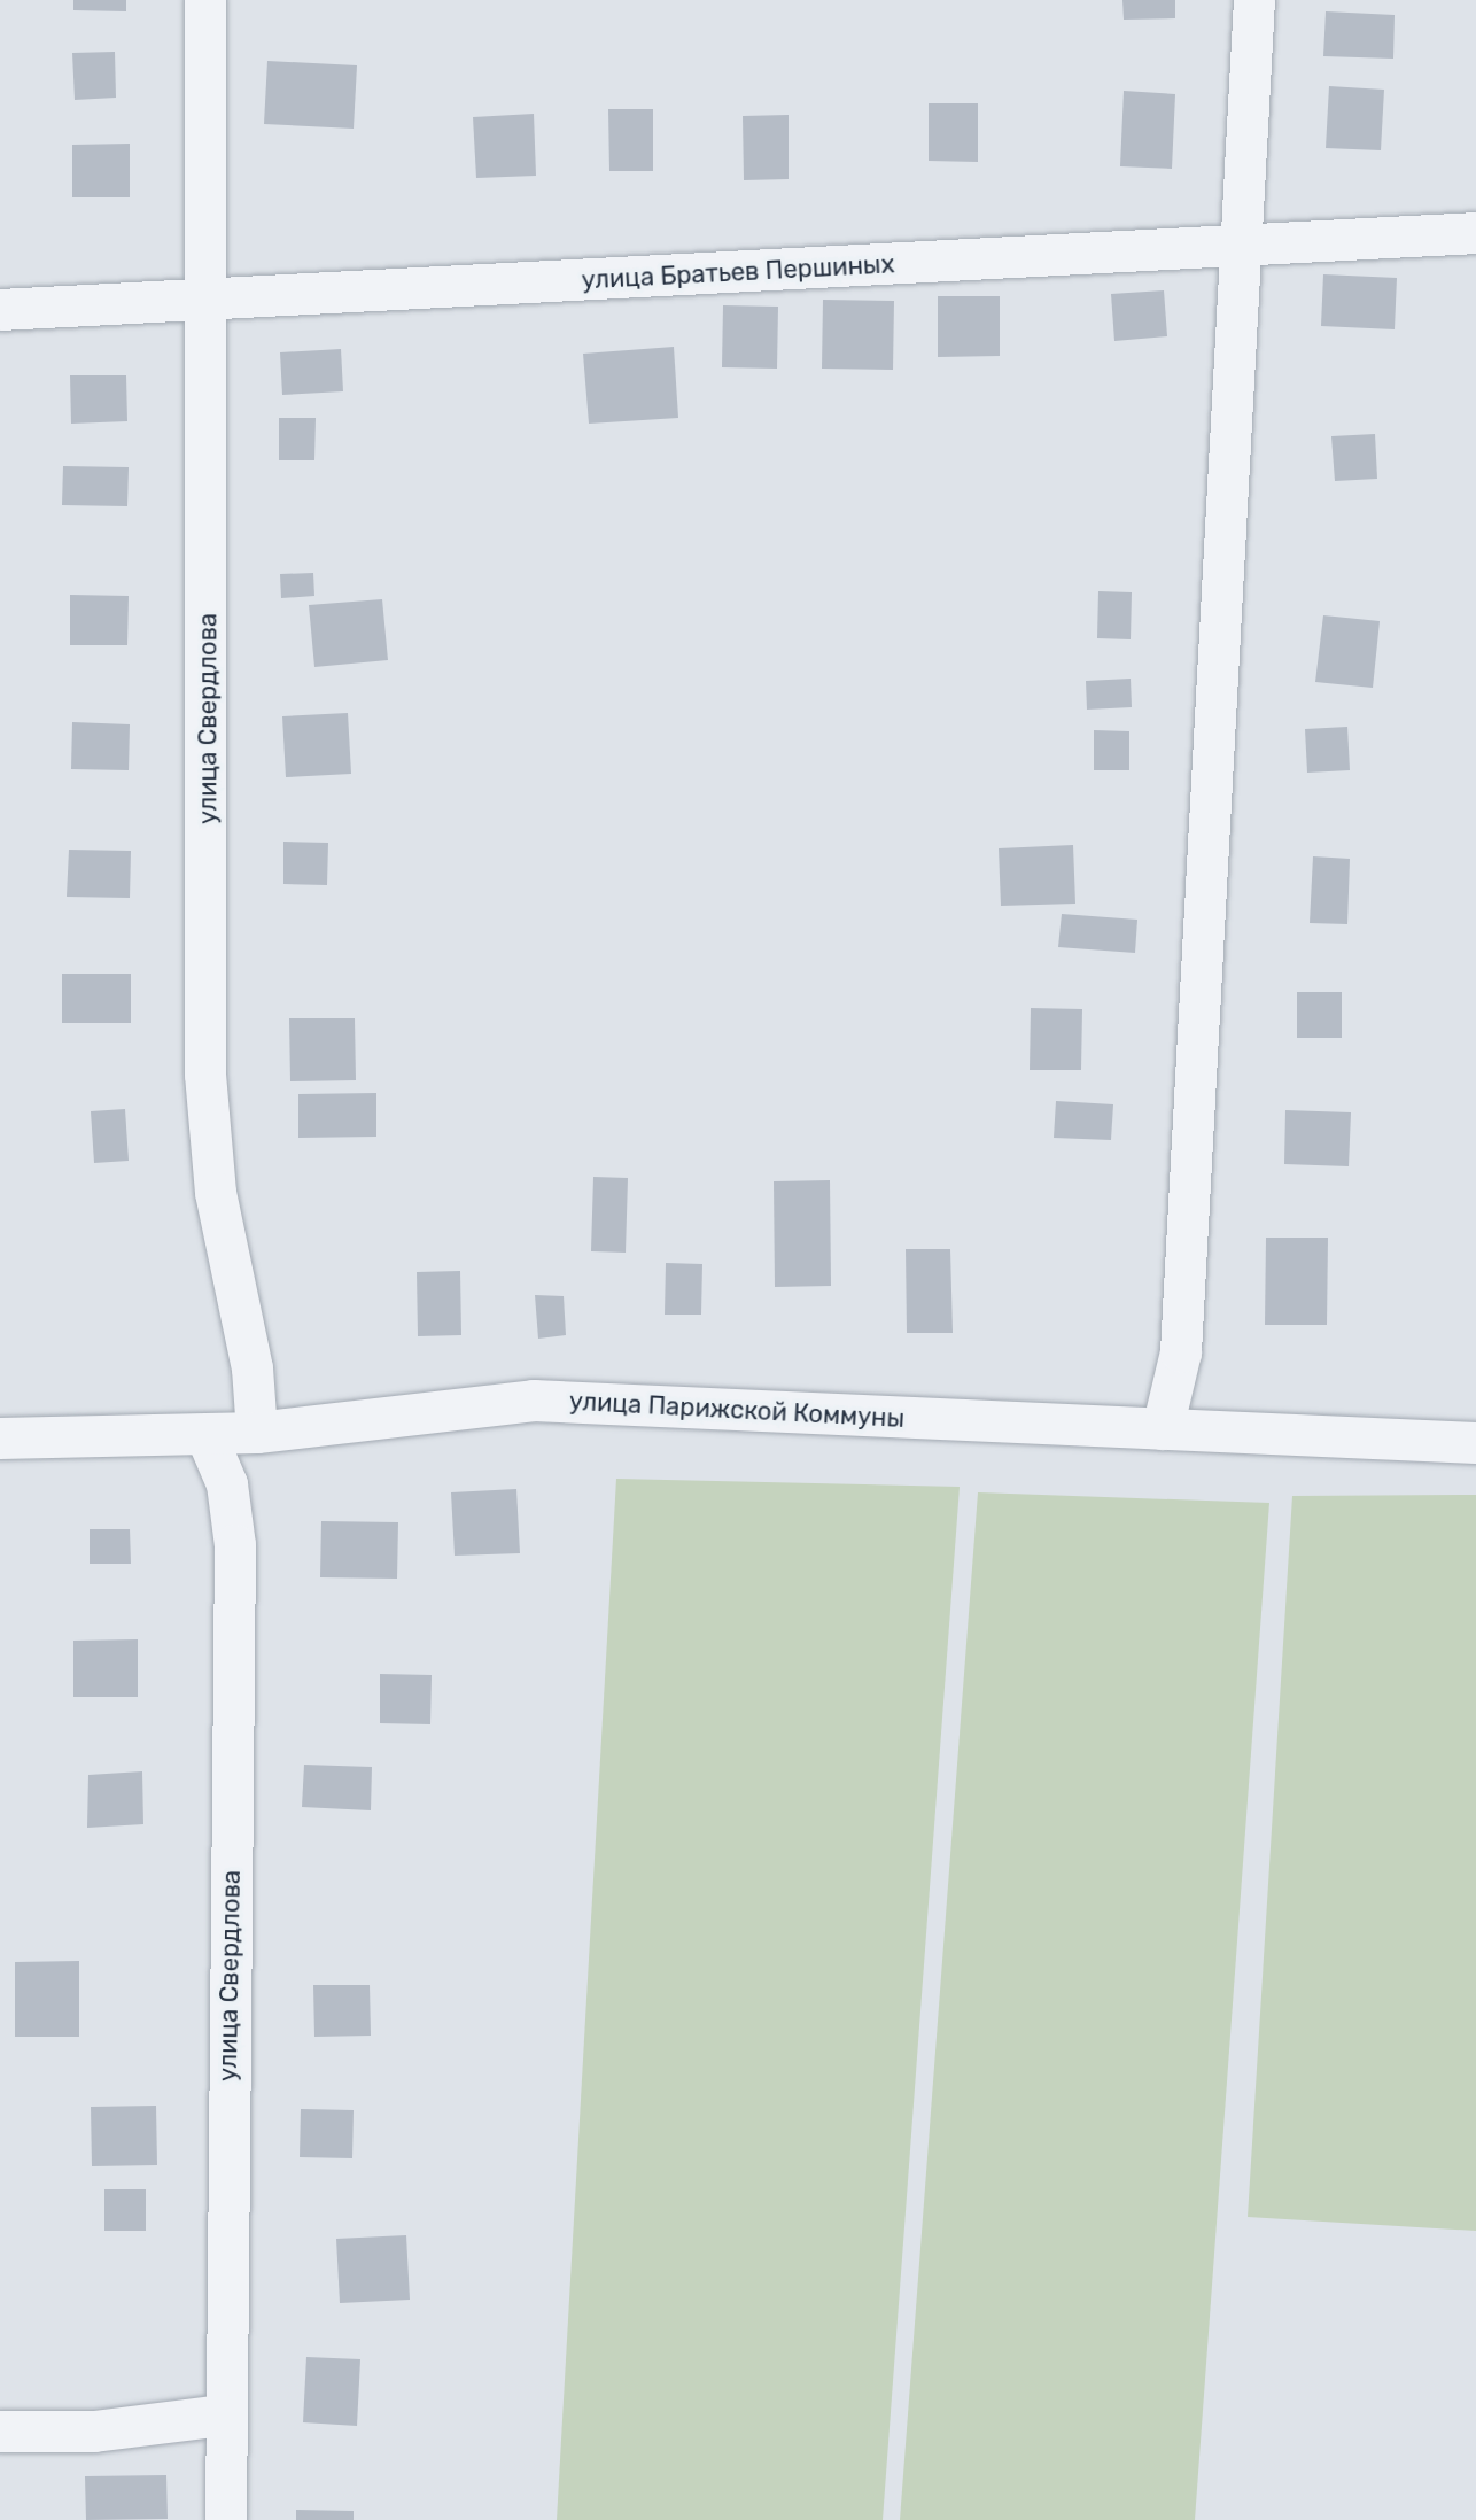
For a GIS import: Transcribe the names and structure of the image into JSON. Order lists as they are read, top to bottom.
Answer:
{
  "streets": {
    "street": ["улица Братьев Першиных", "улица Свердлова", "улица Парижской Коммуны"]
  },
  "crossings": [
    ["улица Братьев Першиных", "улица Свердлова"],
    ["улица Свердлова", "улица Парижской Коммуны"]
  ]
}
